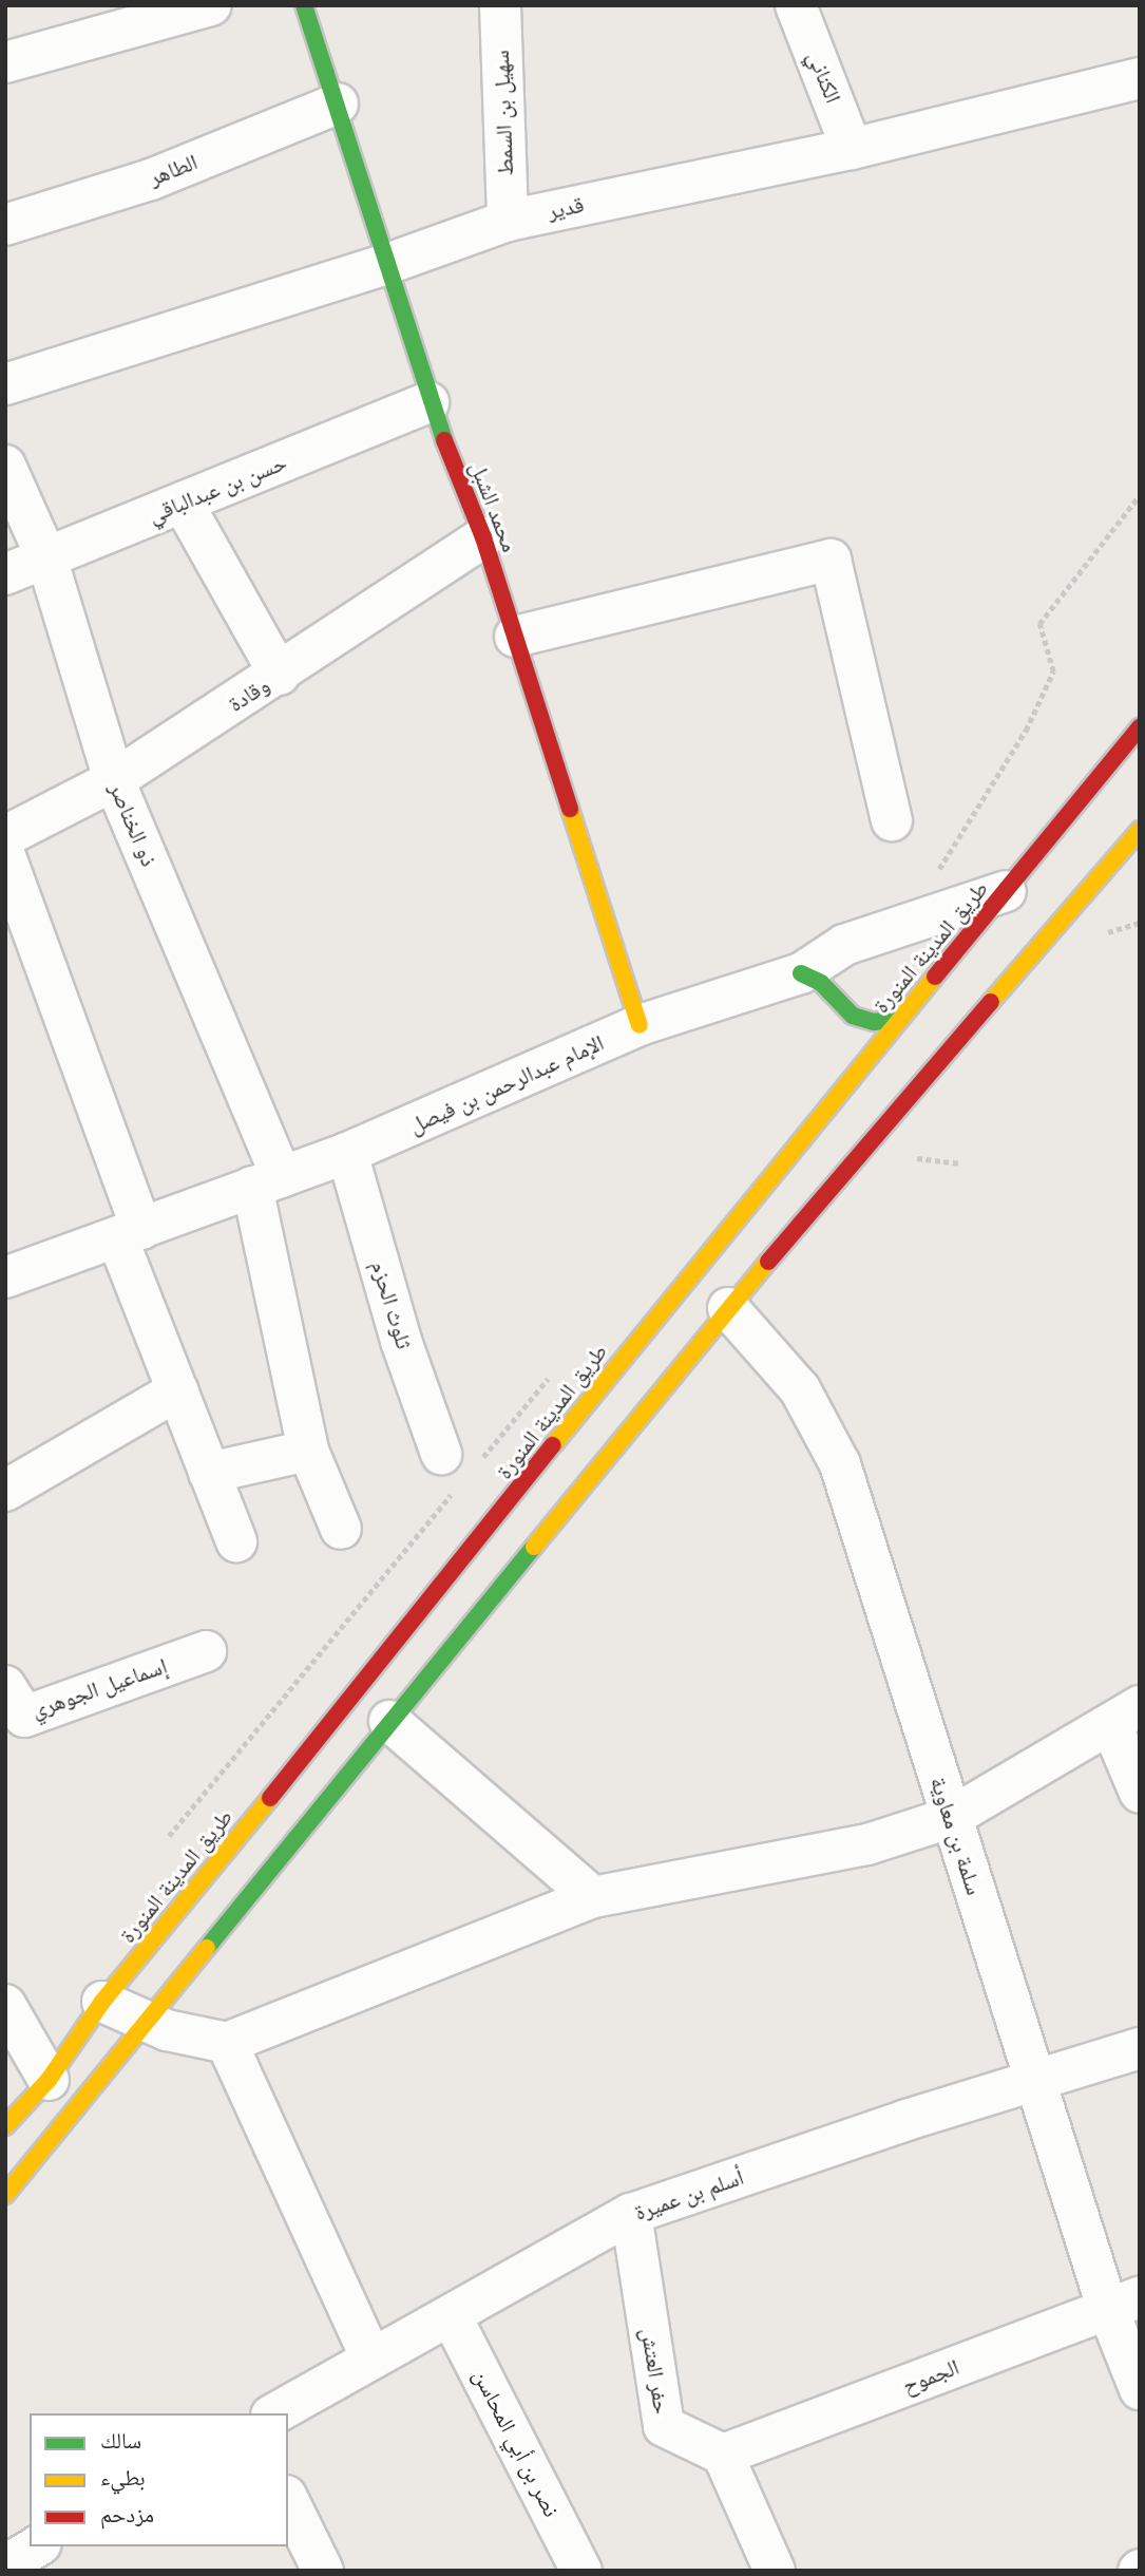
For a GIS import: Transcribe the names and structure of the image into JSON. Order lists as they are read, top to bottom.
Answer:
{
  "streets": {
    "main road": ["محمد الشبل", "طريق المدينة المنورة"],
    "street": [
      "الكناني",
      "سهيل بن السمط",
      "الطاهر",
      "قدير",
      "حسن بن عبدالباقي",
      "وقادة",
      "ذو الخناصر",
      "الإمام عبدالرحمن بن فيصل",
      "ثلوث الحزم",
      "إسماعيل الجوهري",
      "سلمة بن معاوية",
      "أسلم بن عميرة",
      "حفر العتش",
      "الجموح",
      "نصر بن أبي المحاسن"
    ]
  },
  "crossings": [
    ["الكناني", "قدير"],
    ["سهيل بن السمط", "قدير"],
    ["الطاهر", "محمد الشبل"],
    ["قدير", "محمد الشبل"],
    ["حسن بن عبدالباقي", "محمد الشبل"],
    ["حسن بن عبدالباقي", "ذو الخناصر"],
    ["محمد الشبل", "وقادة"],
    ["محمد الشبل", "الإمام عبدالرحمن بن فيصل"],
    ["وقادة", "ذو الخناصر"],
    ["ذو الخناصر", "الإمام عبدالرحمن بن فيصل"],
    ["طريق المدينة المنورة", "الإمام عبدالرحمن بن فيصل"],
    ["الإمام عبدالرحمن بن فيصل", "ثلوث الحزم"],
    ["سلمة بن معاوية", "أسلم بن عميرة"],
    ["سلمة بن معاوية", "الجموح"],
    ["أسلم بن عميرة", "حفر العتش"],
    ["أسلم بن عميرة", "نصر بن أبي المحاسن"],
    ["حفر العتش", "الجموح"]
  ],
  "legend": ["سالك", "بطيء", "مزدحم"]
}
